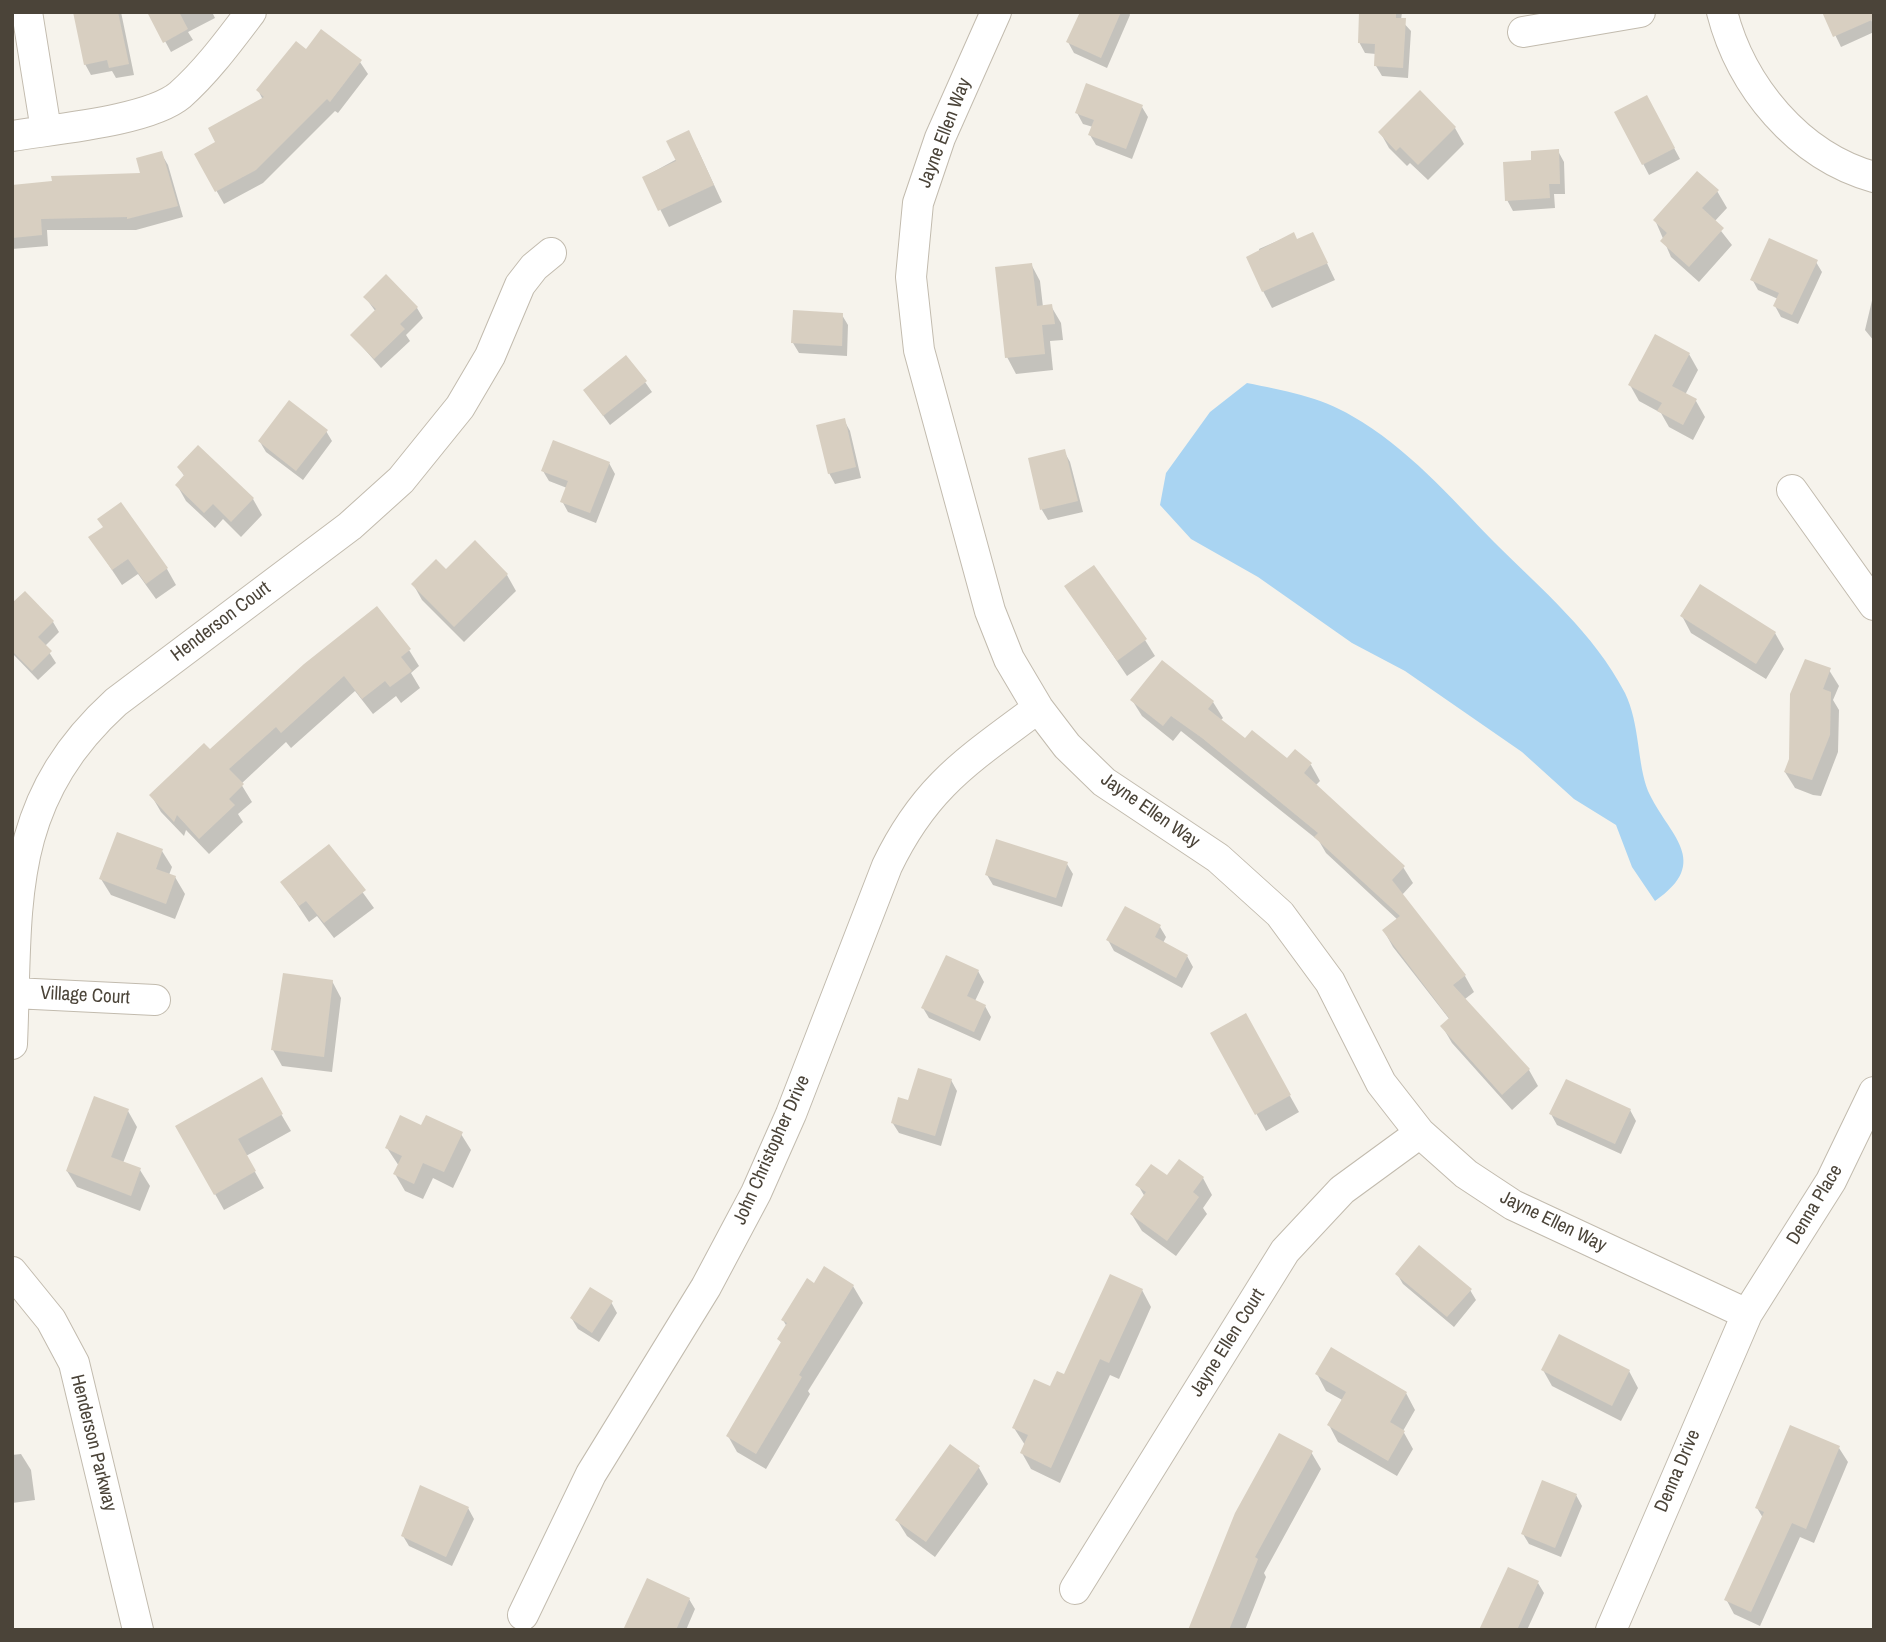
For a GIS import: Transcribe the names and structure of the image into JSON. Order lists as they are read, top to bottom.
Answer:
{
  "streets": {
    "street": [
      "Jayne Ellen Way",
      "Henderson Court",
      "Village Court",
      "John Christopher Drive",
      "Denna Place",
      "Jayne Ellen Court",
      "Henderson Parkway",
      "Denna Drive"
    ]
  },
  "crossings": [
    ["Jayne Ellen Way", "John Christopher Drive"],
    ["Jayne Ellen Way", "Denna Place"],
    ["Jayne Ellen Way", "Jayne Ellen Court"],
    ["Jayne Ellen Way", "Denna Drive"],
    ["Henderson Court", "Village Court"],
    ["Denna Place", "Denna Drive"]
  ]
}
